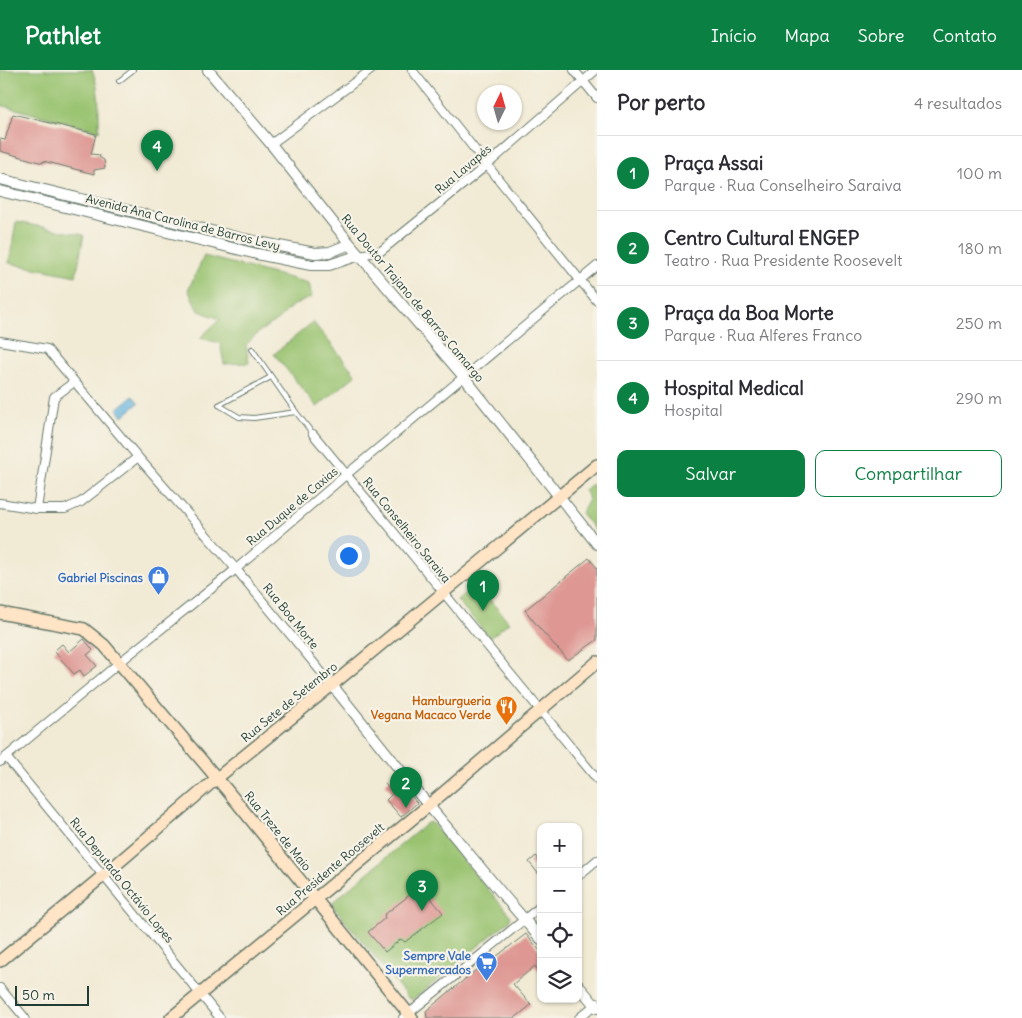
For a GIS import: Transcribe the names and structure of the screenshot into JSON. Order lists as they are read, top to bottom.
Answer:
{
  "streets": {
    "main road": ["Rua Sete de Setembro", "Rua Treze de Maio", "Rua Presidente Roosevelt"],
    "street": [
      "Rua Lavapés",
      "Avenida Ana Carolina de Barros Levy",
      "Rua Doutor Trajano de Barros Camargo",
      "Rua Duque de Caxias",
      "Rua Conselheiro Saraiva",
      "Rua Boa Morte",
      "Rua Deputado Octávio Lopes"
    ]
  },
  "crossings": [
    ["Rua Lavapés", "Avenida Ana Carolina de Barros Levy"],
    ["Rua Lavapés", "Rua Doutor Trajano de Barros Camargo"],
    ["Avenida Ana Carolina de Barros Levy", "Rua Doutor Trajano de Barros Camargo"],
    ["Rua Doutor Trajano de Barros Camargo", "Rua Duque de Caxias"],
    ["Rua Doutor Trajano de Barros Camargo", "Rua Sete de Setembro"],
    ["Rua Duque de Caxias", "Rua Conselheiro Saraiva"],
    ["Rua Duque de Caxias", "Rua Boa Morte"],
    ["Rua Duque de Caxias", "Rua Treze de Maio"],
    ["Rua Duque de Caxias", "Rua Deputado Octávio Lopes"],
    ["Rua Conselheiro Saraiva", "Rua Sete de Setembro"],
    ["Rua Conselheiro Saraiva", "Rua Presidente Roosevelt"],
    ["Rua Boa Morte", "Rua Sete de Setembro"],
    ["Rua Boa Morte", "Rua Presidente Roosevelt"],
    ["Rua Sete de Setembro", "Rua Treze de Maio"],
    ["Rua Sete de Setembro", "Rua Deputado Octávio Lopes"],
    ["Rua Treze de Maio", "Rua Presidente Roosevelt"],
    ["Rua Presidente Roosevelt", "Rua Deputado Octávio Lopes"]
  ],
  "places": {
    "shop": ["Gabriel Piscinas"],
    "restaurant": ["Hamburgueria Vegana Macaco Verde"],
    "supermarket": ["Sempre Vale Supermercados"]
  },
  "scale_bar": "50 m",
  "north": "top",
  "page": {
    "header": "Pathlet",
    "nav": [
      "Início",
      "Mapa",
      "Sobre",
      "Contato"
    ],
    "heading": ["Por perto", "4 resultados"],
    "pins": [
      "4",
      "1",
      "2",
      "3"
    ],
    "list": [
      {
        "mark": "1",
        "name": "Praça Assai",
        "note": "Parque · Rua Conselheiro Saraiva",
        "value": "100 m"
      },
      {
        "mark": "2",
        "name": "Centro Cultural ENGEP",
        "note": "Teatro · Rua Presidente Roosevelt",
        "value": "180 m"
      },
      {
        "mark": "3",
        "name": "Praça da Boa Morte",
        "note": "Parque · Rua Alferes Franco",
        "value": "250 m"
      },
      {
        "mark": "4",
        "name": "Hospital Medical",
        "note": "Hospital",
        "value": "290 m"
      }
    ],
    "buttons": ["Salvar", "Compartilhar"],
    "map_buttons": ["+", "−"],
    "scale": "50 m"
  }
}
